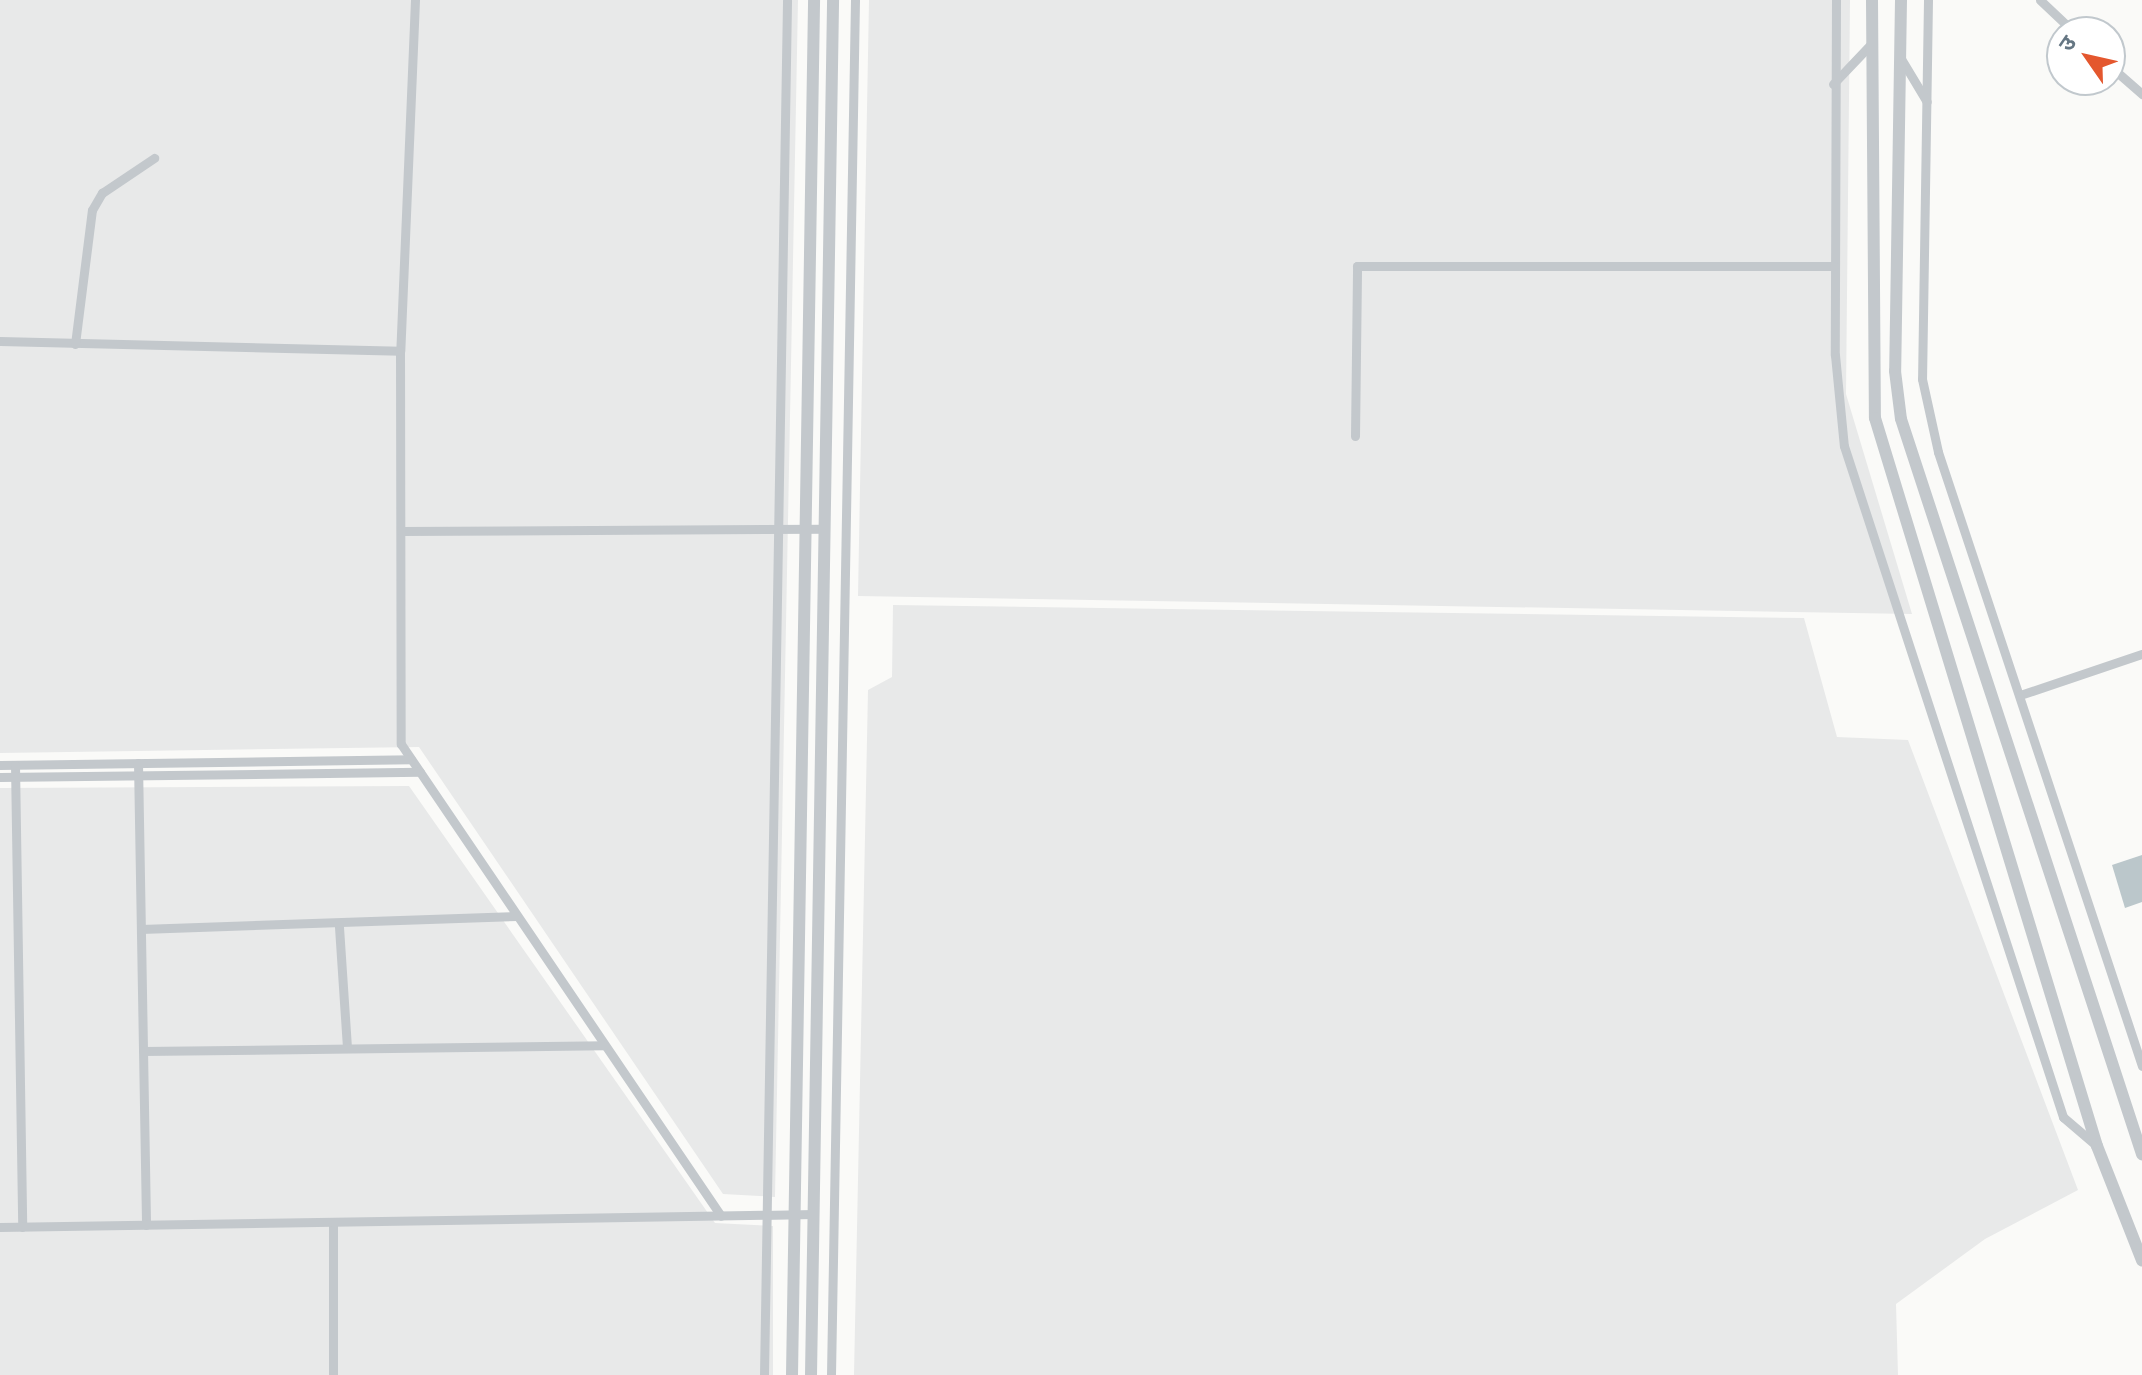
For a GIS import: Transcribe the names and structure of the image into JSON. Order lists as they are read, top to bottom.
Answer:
{
  "north": "top left"
}
